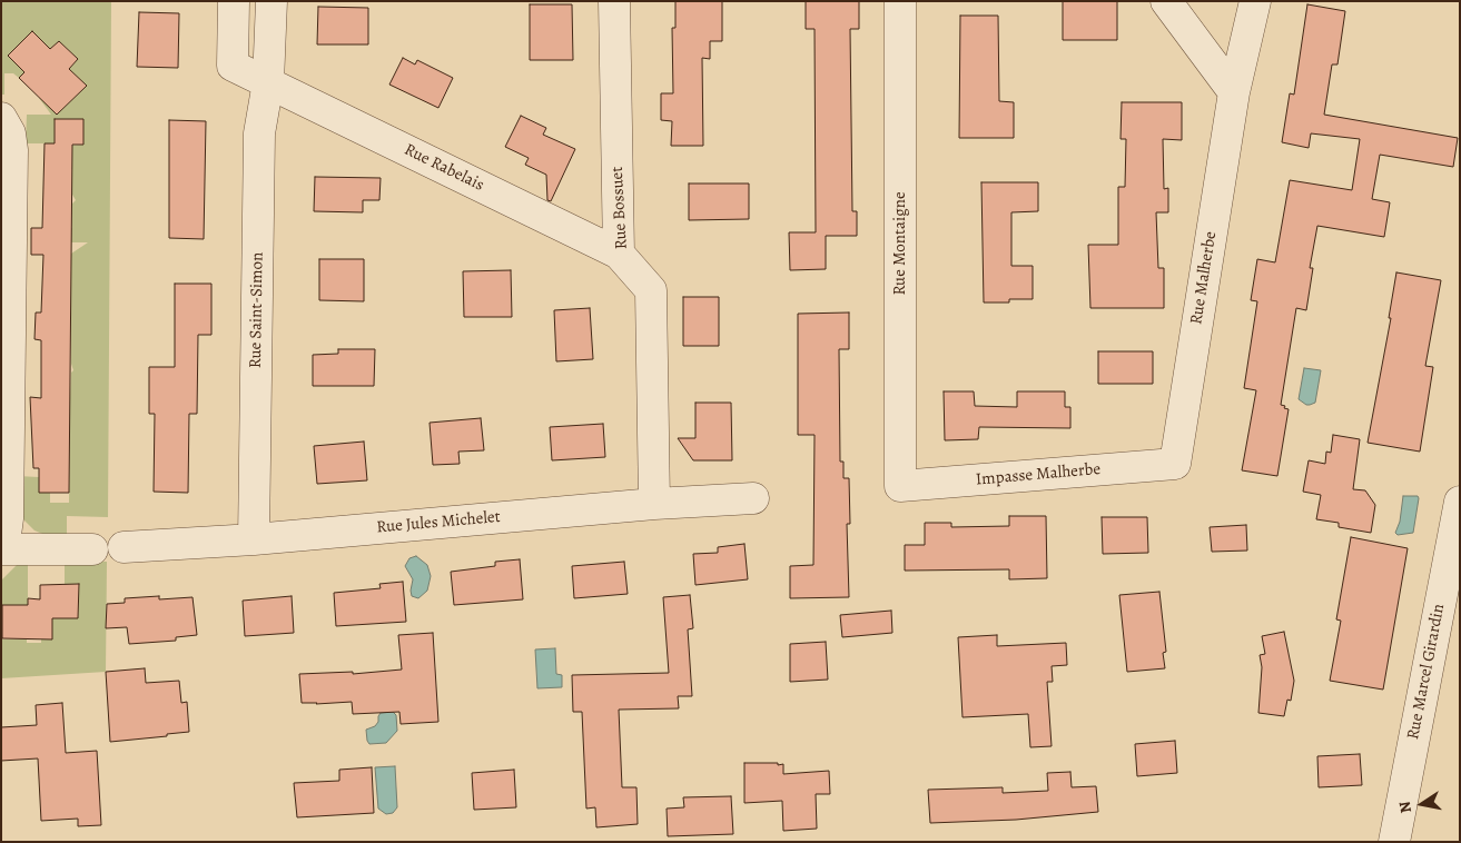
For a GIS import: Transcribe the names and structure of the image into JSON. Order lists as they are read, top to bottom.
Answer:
{
  "streets": {
    "street": [
      "Rue Rabelais",
      "Rue Bossuet",
      "Rue Montaigne",
      "Rue Malherbe",
      "Rue Saint-Simon",
      "Impasse Malherbe",
      "Rue Jules Michelet",
      "Rue Marcel Girardin"
    ]
  },
  "crossings": [
    ["Rue Rabelais", "Rue Bossuet"],
    ["Rue Rabelais", "Rue Saint-Simon"],
    ["Rue Bossuet", "Rue Jules Michelet"],
    ["Rue Montaigne", "Impasse Malherbe"],
    ["Rue Malherbe", "Impasse Malherbe"],
    ["Rue Saint-Simon", "Rue Jules Michelet"]
  ],
  "north": "left"
}
